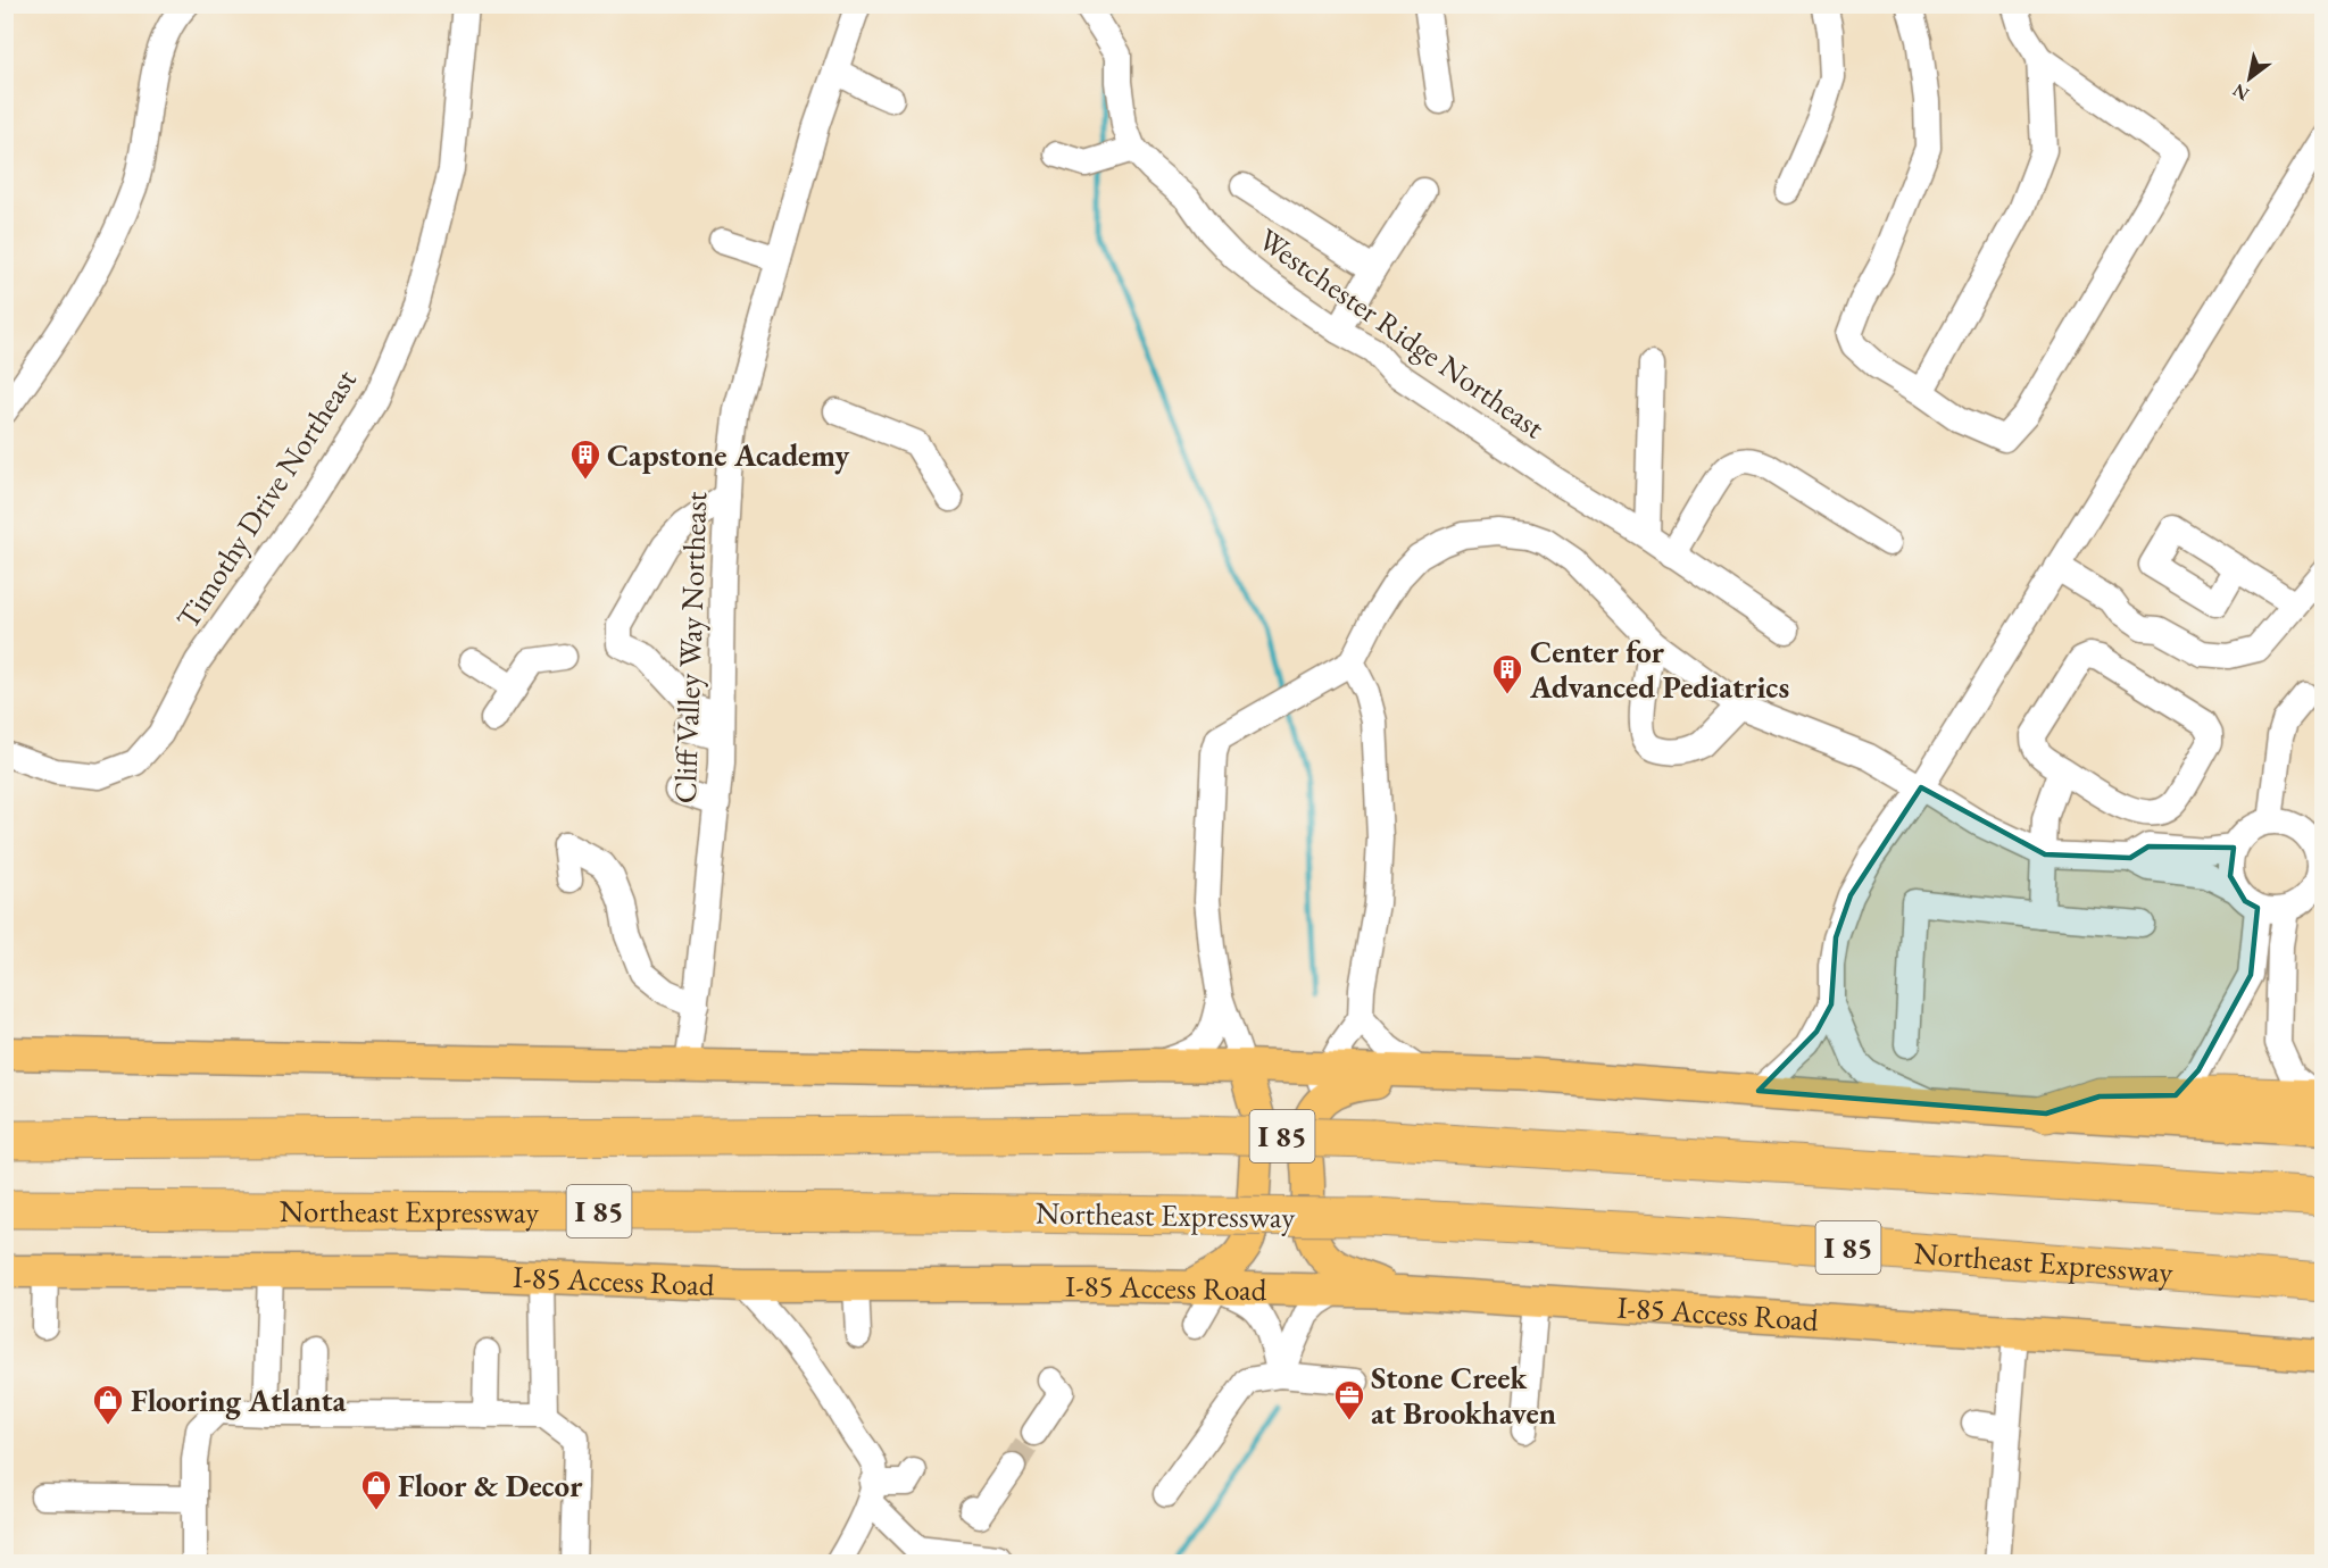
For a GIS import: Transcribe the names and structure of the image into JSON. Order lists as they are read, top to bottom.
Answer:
{
  "streets": {
    "highway": ["I 85", "Northeast Expressway"],
    "main road": ["I-85 Access Road"],
    "street": ["Westchester Ridge Northeast", "Timothy Drive Northeast", "Cliff Valley Way Northeast"]
  },
  "places": {
    "building": ["Capstone Academy", "Center for Advanced Pediatrics"],
    "office": ["Stone Creek at Brookhaven"],
    "shop": ["Flooring Atlanta", "Floor & Decor"]
  },
  "north": "bottom left"
}
